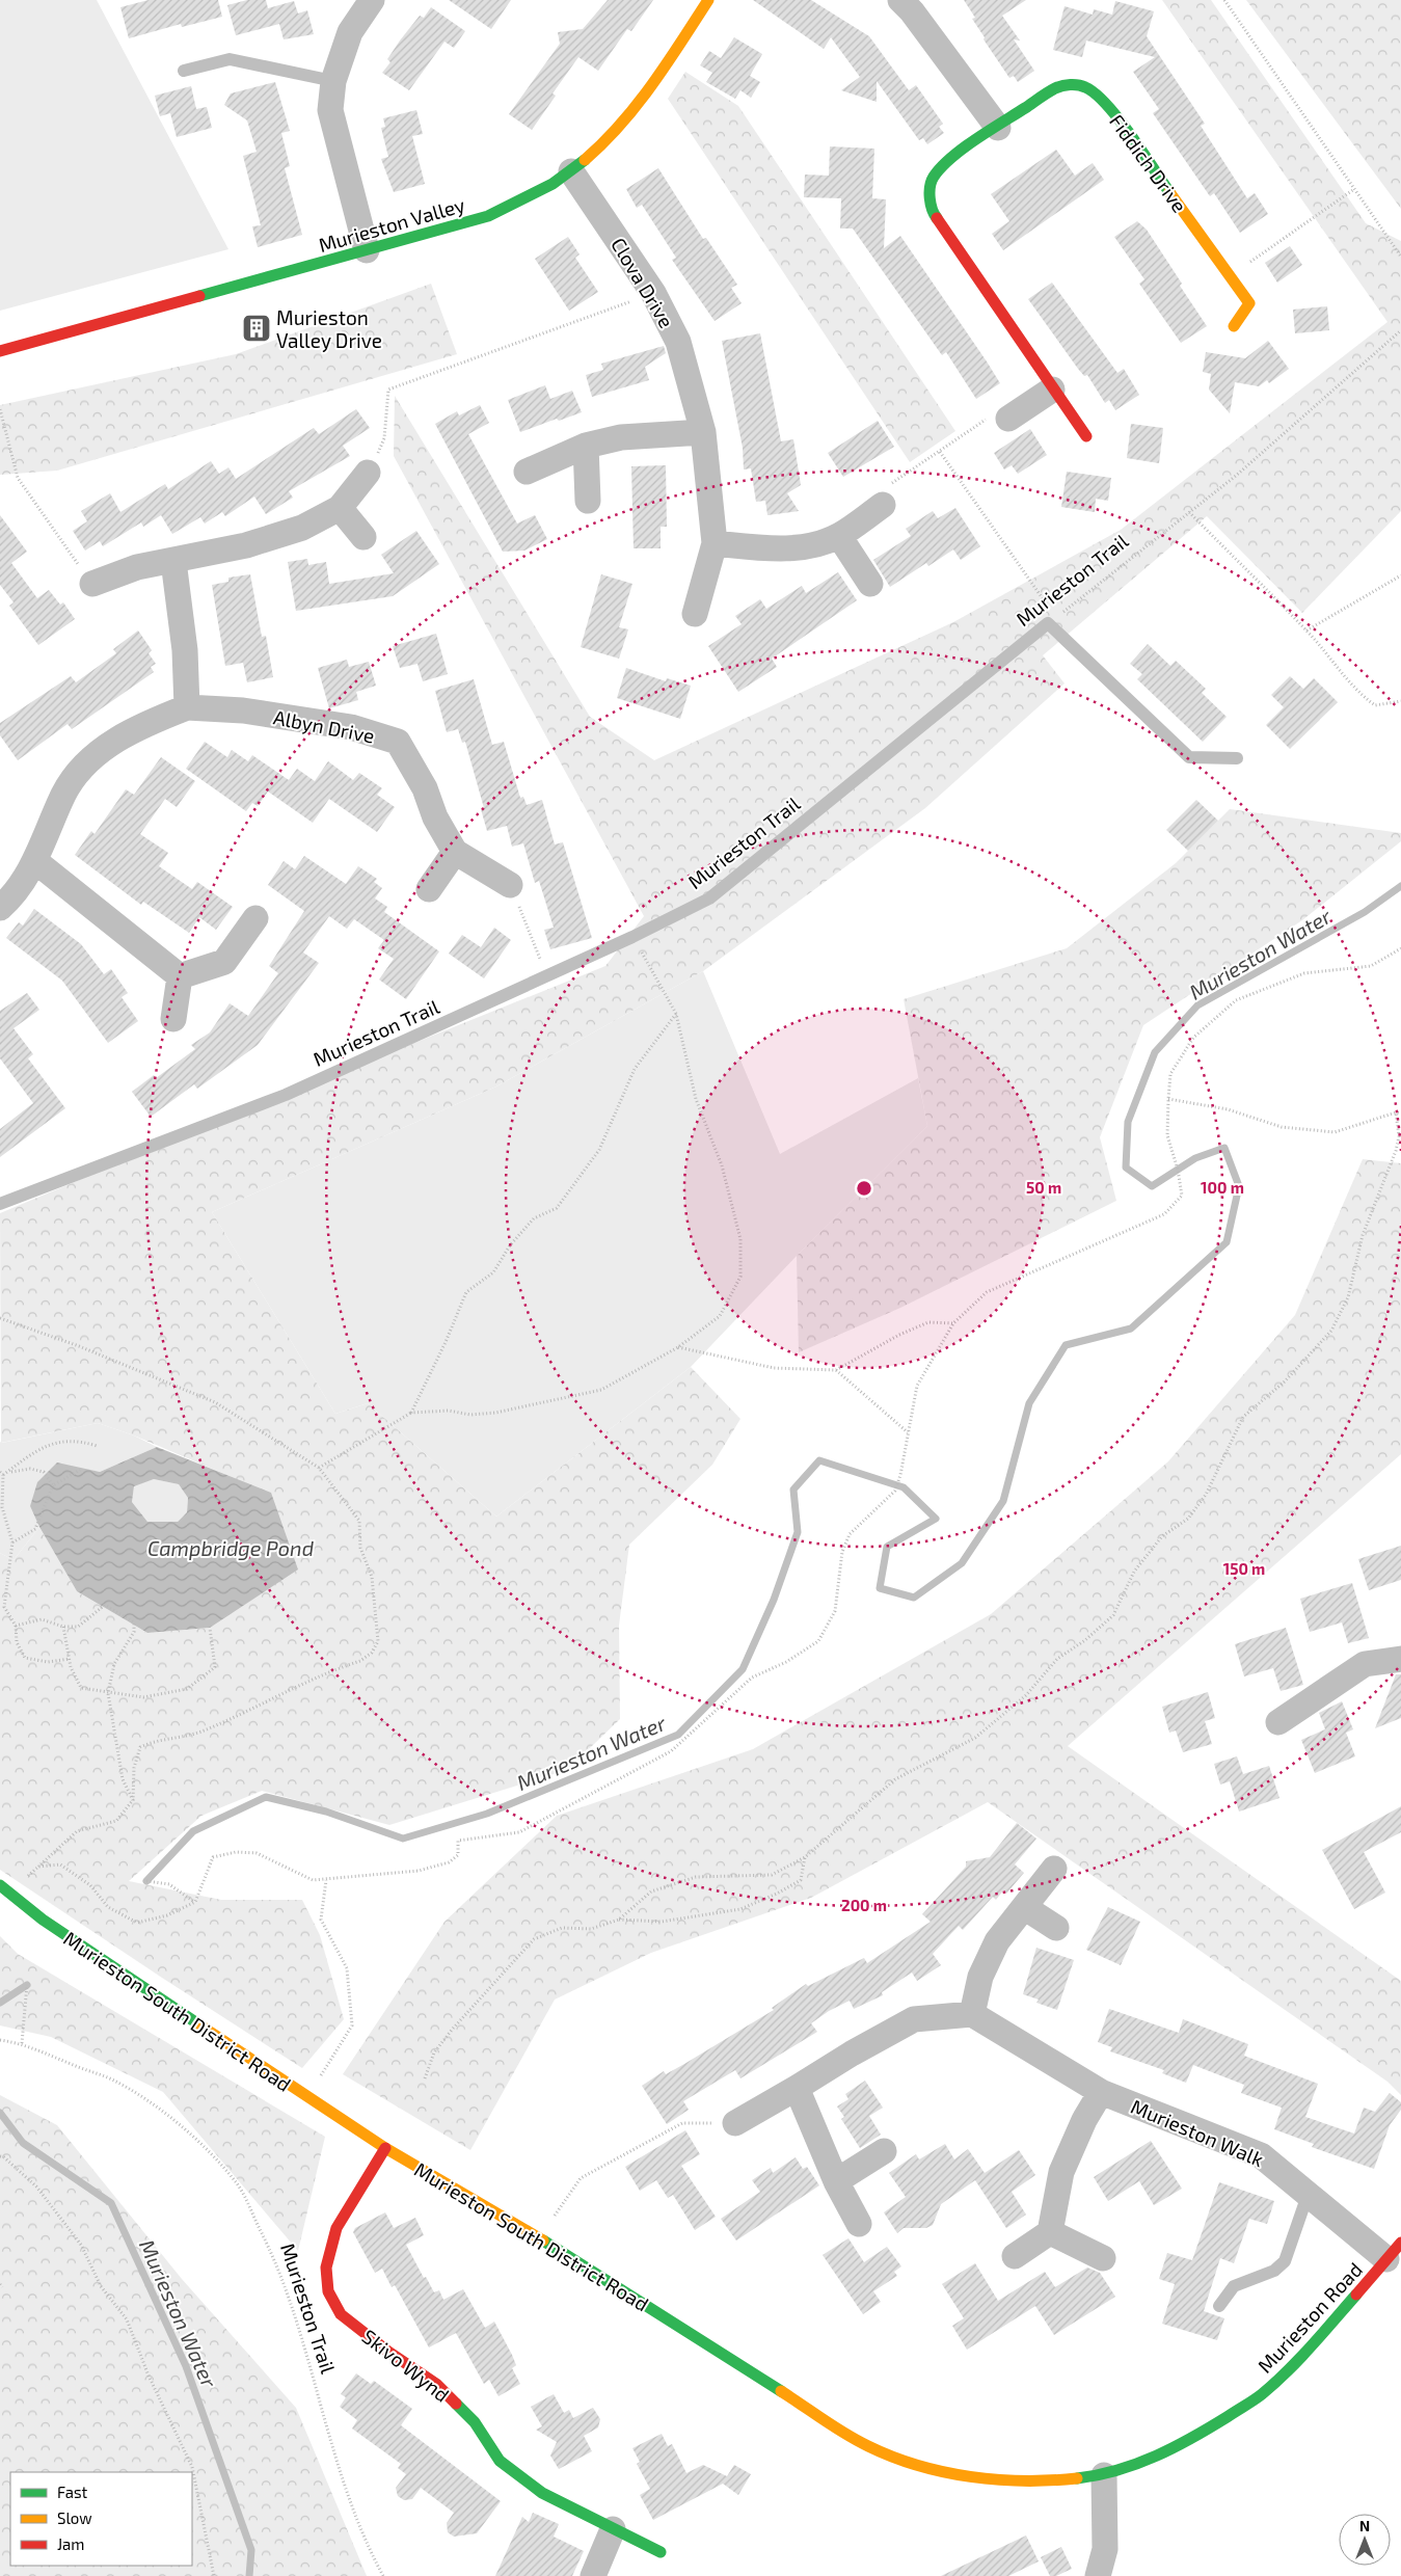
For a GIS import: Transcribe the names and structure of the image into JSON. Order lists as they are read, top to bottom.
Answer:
{
  "streets": {
    "street": [
      "Fiddich Drive",
      "Murieston Valley",
      "Clova Drive",
      "Albyn Drive",
      "Murieston South District Road",
      "Murieston Walk",
      "Murieston Road",
      "Skivo Wynd"
    ],
    "lane": ["Murieston Trail"]
  },
  "crossings": [
    ["Murieston Valley", "Clova Drive"],
    ["Murieston South District Road", "Murieston Road"],
    ["Murieston South District Road", "Skivo Wynd"],
    ["Murieston Walk", "Murieston Road"]
  ],
  "water": ["Murieston Water", "Campbridge Pond"],
  "places": {
    "building": ["Murieston Valley Drive"]
  },
  "legend": ["Fast", "Slow", "Jam"],
  "north": "top",
  "rings": [
    "50 m",
    "100 m",
    "150 m",
    "200 m"
  ]
}
